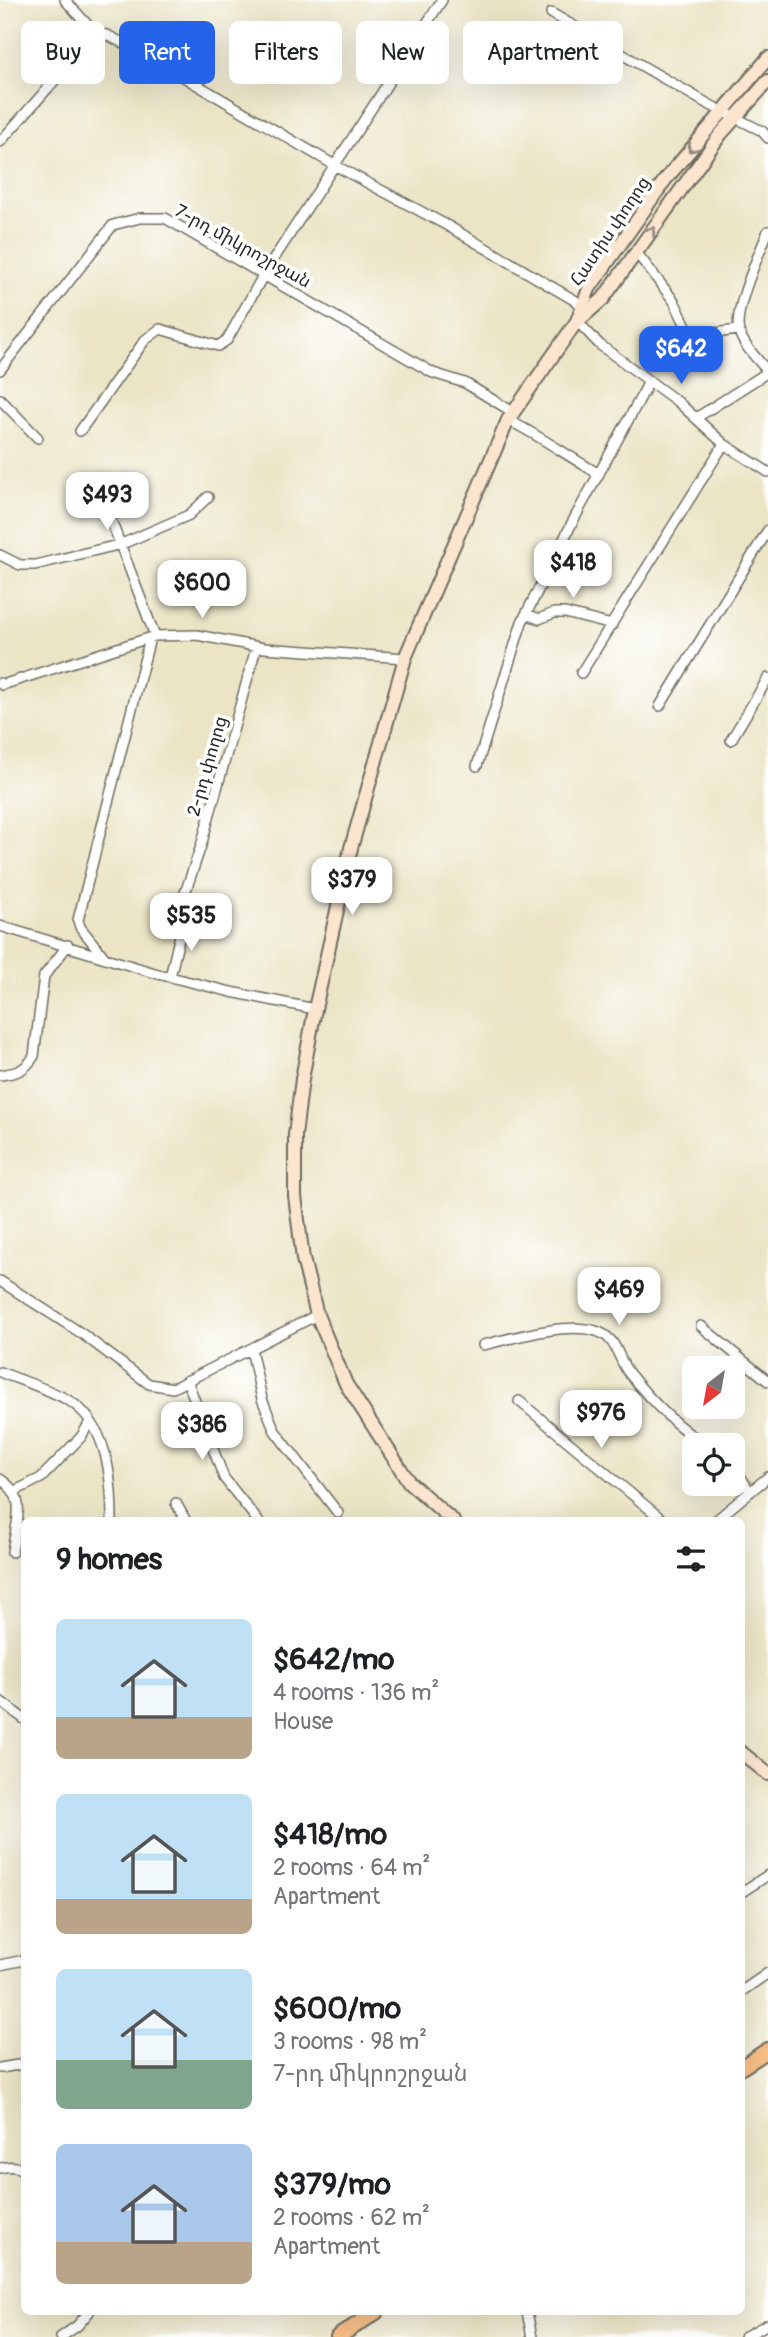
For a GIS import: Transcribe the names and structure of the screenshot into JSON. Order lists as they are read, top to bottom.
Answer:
{
  "streets": {
    "main road": ["Հատիս փողոց"],
    "street": ["7-րդ միկրոշրջան", "2-րդ փողոց"]
  },
  "crossings": [
    ["Հատիս փողոց", "7-րդ միկրոշրջան"]
  ],
  "north": "bottom left",
  "page": {
    "chip": [
      "Buy",
      "Rent",
      "Filters",
      "New",
      "Apartment"
    ],
    "price": [
      "$642",
      "$493",
      "$418",
      "$600",
      "$379",
      "$535",
      "$469",
      "$976",
      "$386"
    ],
    "heading": "9 homes",
    "list": [
      {
        "name": "$642/mo",
        "note": "4 rooms · 136 m² · House"
      },
      {
        "name": "$418/mo",
        "note": "2 rooms · 64 m² · Apartment"
      },
      {
        "name": "$600/mo",
        "note": "3 rooms · 98 m² · 7-րդ միկրոշրջան"
      },
      {
        "name": "$379/mo",
        "note": "2 rooms · 62 m² · Apartment"
      }
    ]
  }
}
